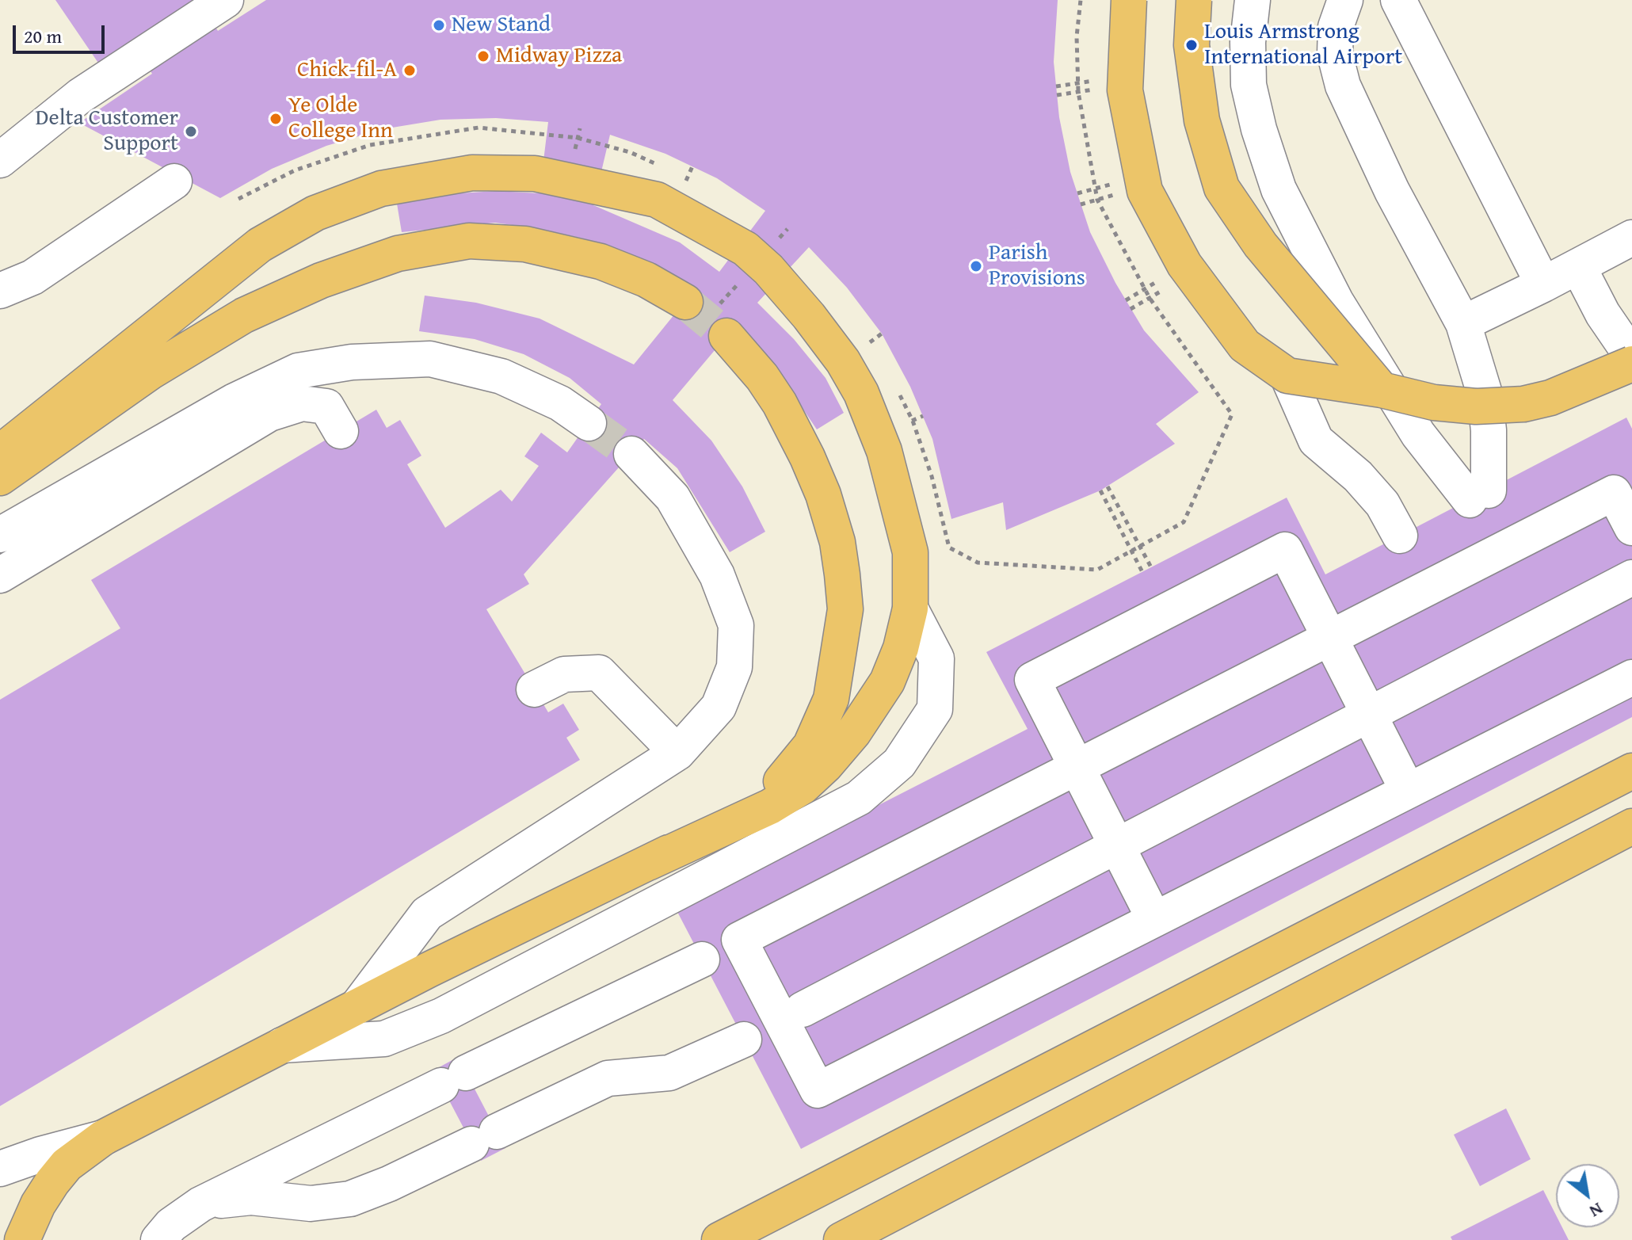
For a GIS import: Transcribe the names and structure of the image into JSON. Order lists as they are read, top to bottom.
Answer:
{
  "places": [
    "New Stand",
    "Louis Armstrong International Airport",
    "Midway Pizza",
    "Chick-fil-A",
    "Ye Olde College Inn",
    "Delta Customer Support",
    "Parish Provisions"
  ],
  "scale_bar": "20 m",
  "north": "bottom right"
}
